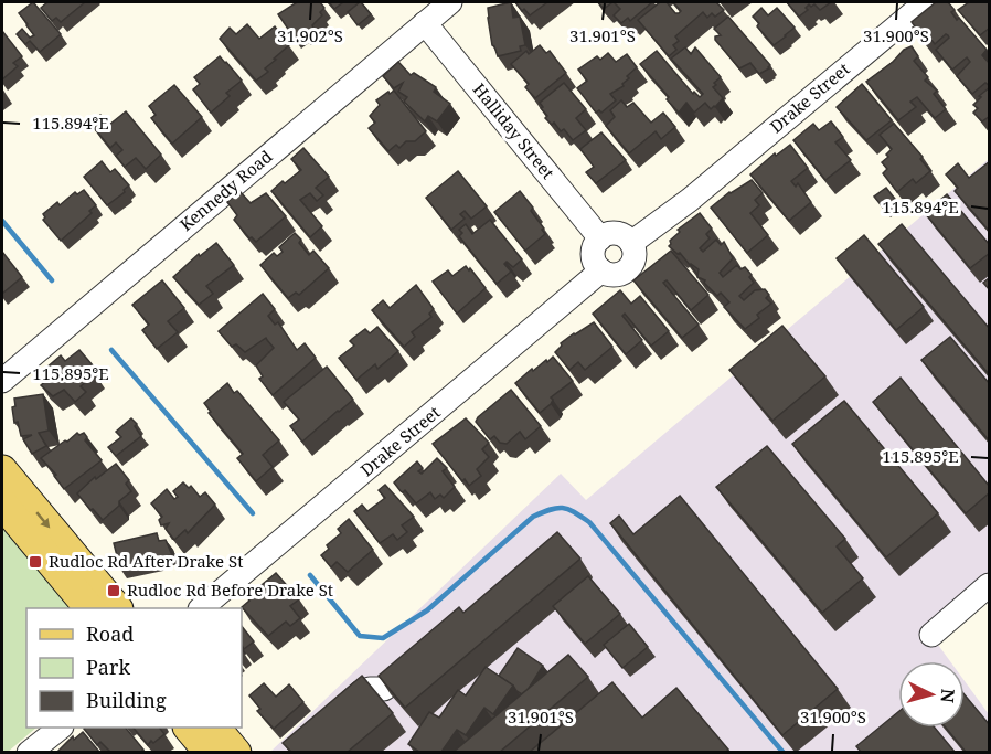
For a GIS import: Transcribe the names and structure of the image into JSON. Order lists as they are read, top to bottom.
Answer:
{
  "streets": {
    "street": ["Drake Street", "Halliday Street", "Kennedy Road"]
  },
  "crossings": [
    ["Drake Street", "Halliday Street"],
    ["Halliday Street", "Kennedy Road"]
  ],
  "places": {
    "transit": ["Rudloc Rd After Drake St", "Rudloc Rd Before Drake St"]
  },
  "legend": ["Road", "Park", "Building"],
  "north": "right",
  "coordinates": [
    "31.902°S",
    "31.901°S",
    "31.900°S",
    "115.894°E",
    "115.895°E"
  ]
}
